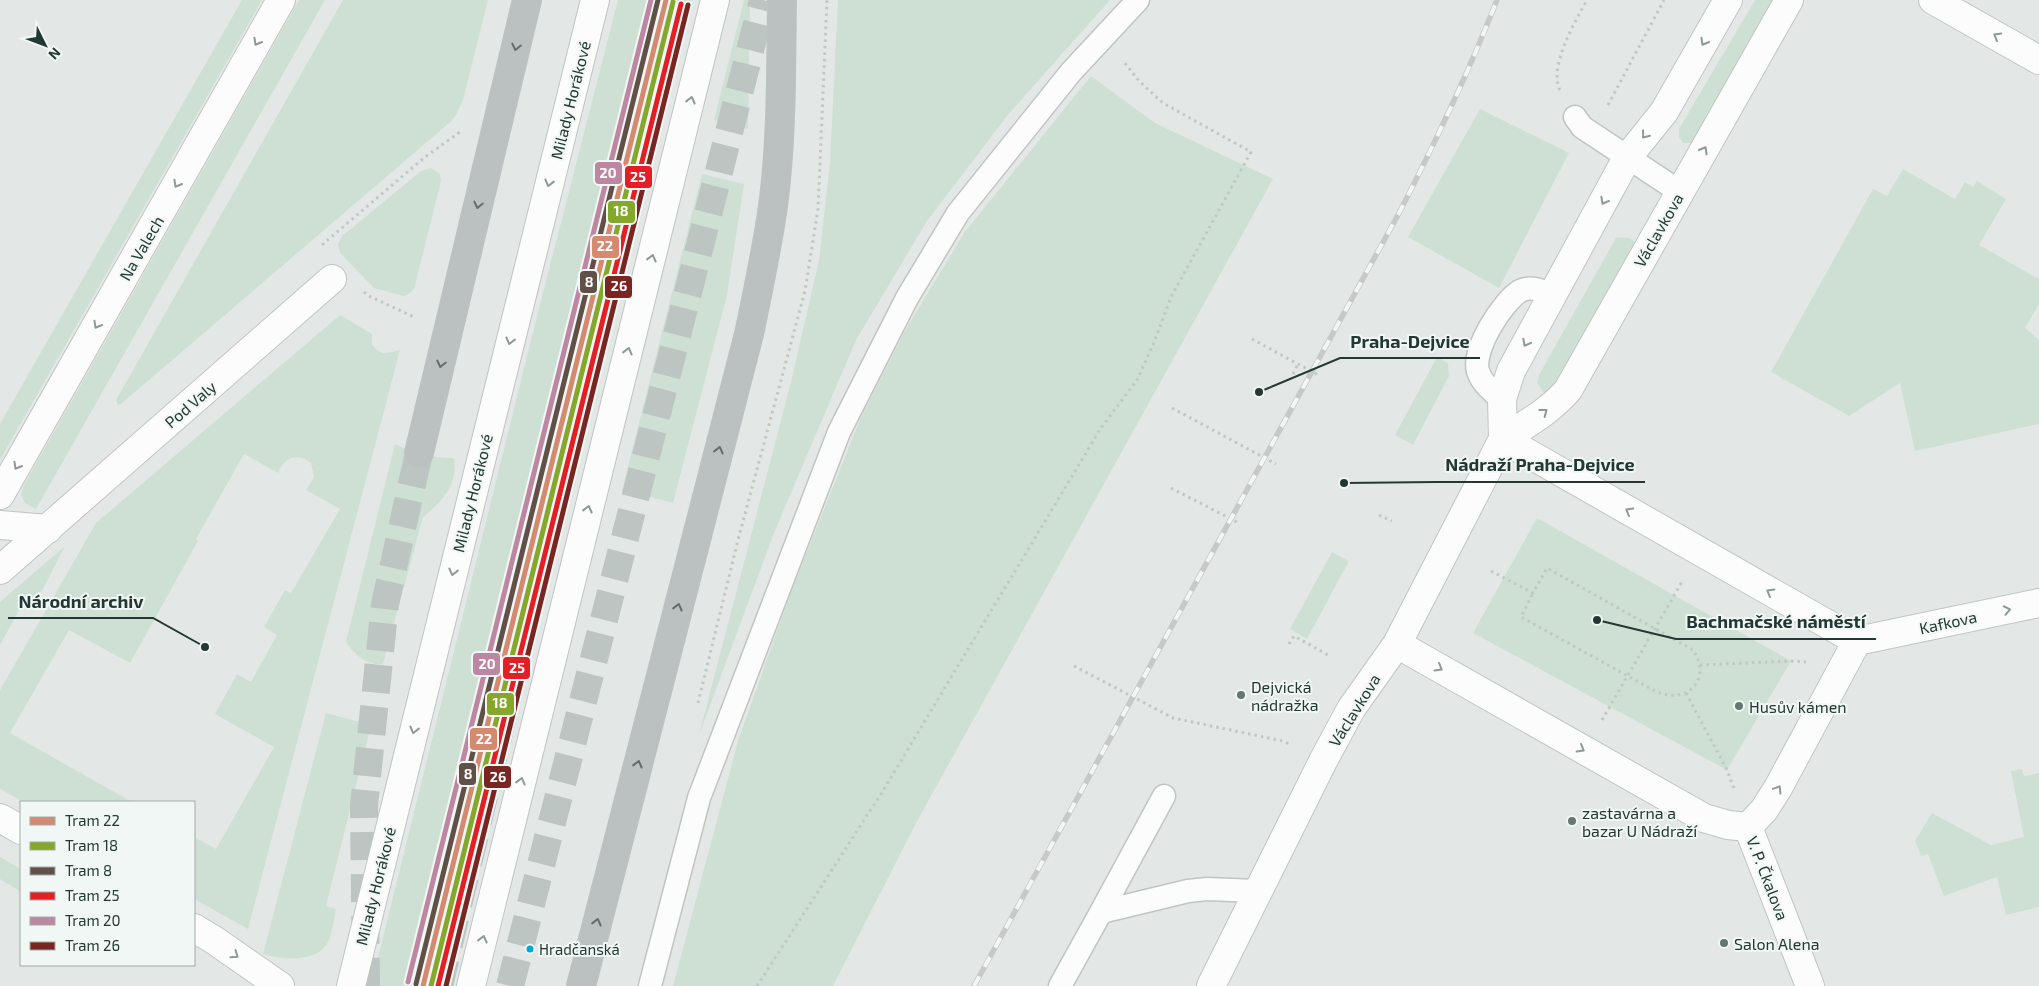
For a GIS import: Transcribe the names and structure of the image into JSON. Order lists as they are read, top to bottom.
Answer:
{
  "streets": {
    "street": [
      "Milady Horákové",
      "Václavkova",
      "Na Valech",
      "Pod Valy",
      "Kafkova",
      "V. P. Čkalova"
    ]
  },
  "one_way": ["Na Valech", "Kafkova"],
  "places": [
    "Praha-Dejvice",
    "Nádraží Praha-Dejvice",
    "Bachmačské náměstí",
    "Národní archiv",
    "Dejvická nádražka",
    "Husův kámen",
    "zastavárna a bazar U Nádraží",
    "Salon Alena",
    "Hradčanská"
  ],
  "lines": [
    "tram line 22",
    "tram line 8",
    "tram line 20",
    "tram line 18",
    "tram line 25",
    "tram line 26"
  ],
  "legend": [
    "Tram 22",
    "Tram 18",
    "Tram 8",
    "Tram 25",
    "Tram 20",
    "Tram 26"
  ],
  "north": "bottom right"
}
